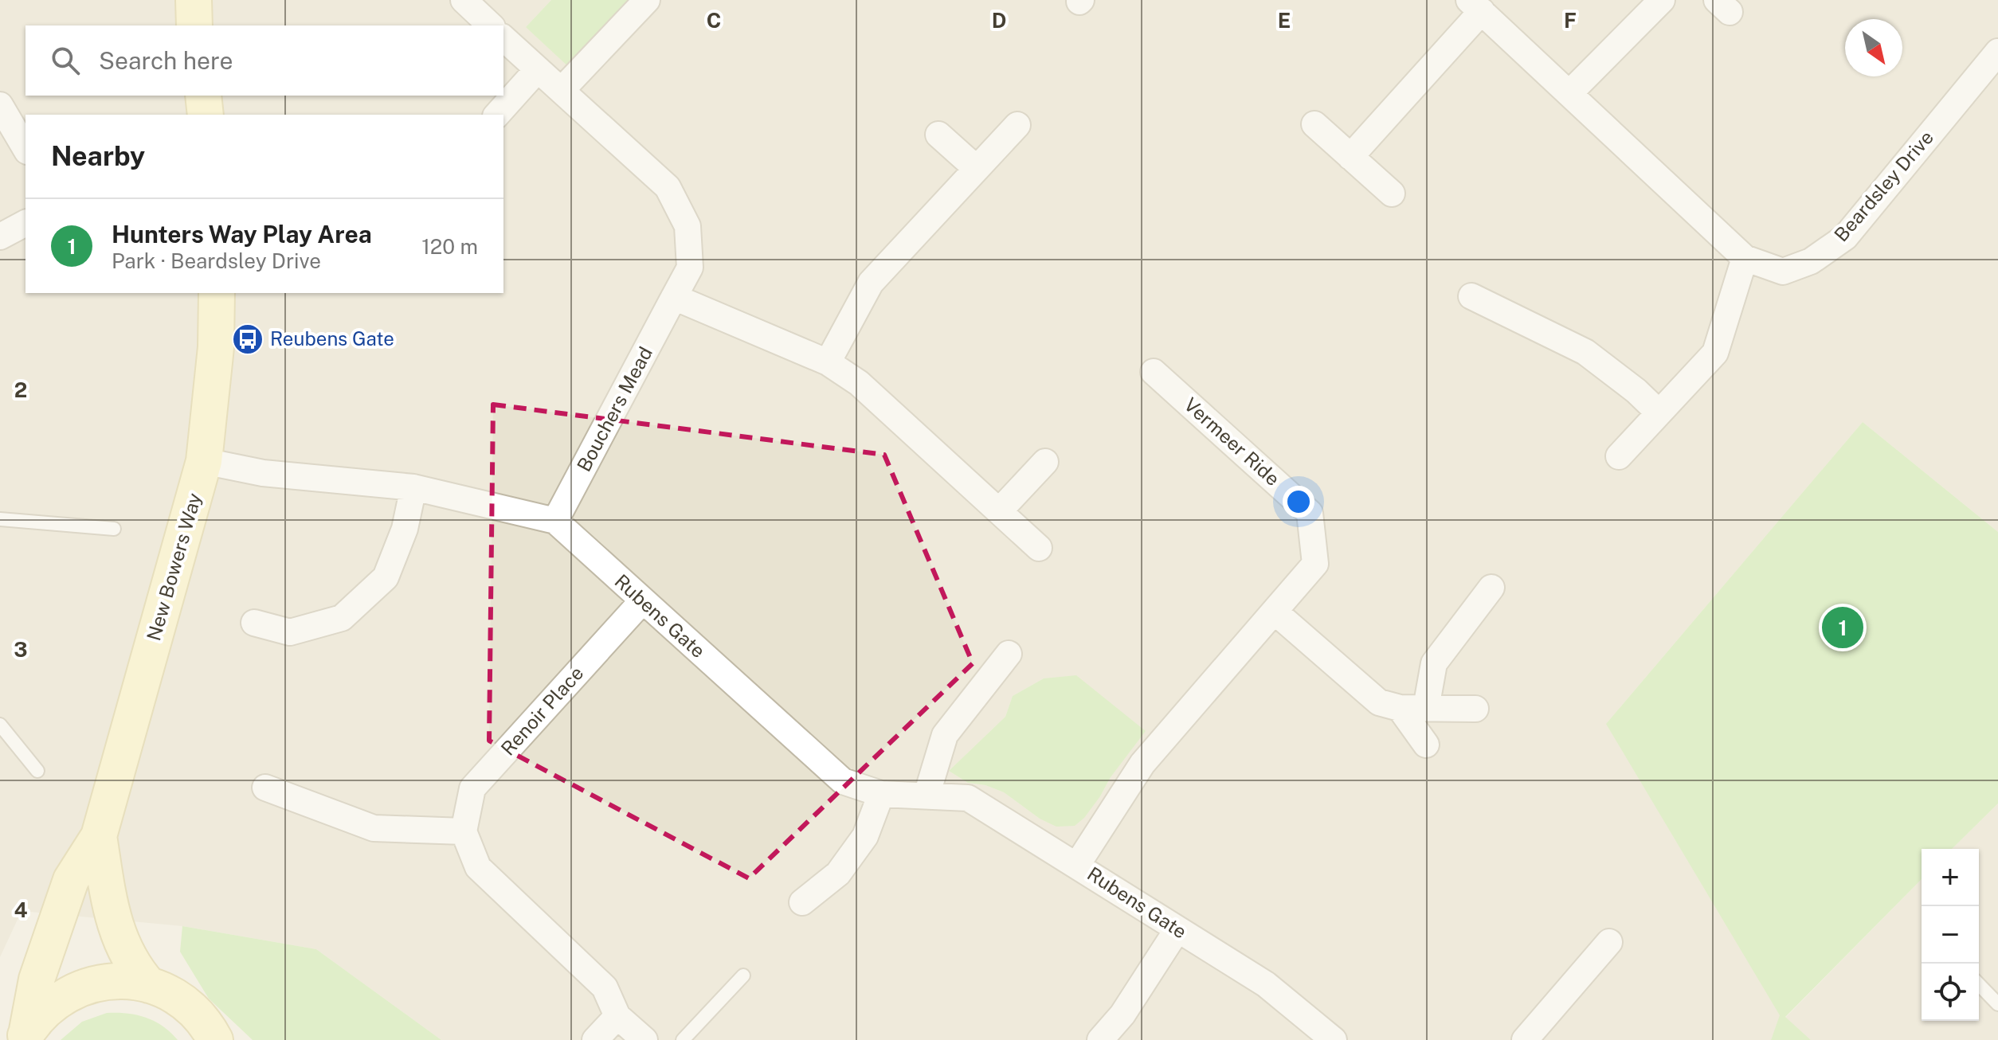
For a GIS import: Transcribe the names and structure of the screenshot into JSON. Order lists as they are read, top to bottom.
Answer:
{
  "streets": {
    "street": [
      "Beardsley Drive",
      "Bouchers Mead",
      "Vermeer Ride",
      "New Bowers Way",
      "Rubens Gate",
      "Renoir Place"
    ]
  },
  "crossings": [
    ["Bouchers Mead", "Rubens Gate"],
    ["Vermeer Ride", "Rubens Gate"],
    ["New Bowers Way", "Rubens Gate"],
    ["Rubens Gate", "Renoir Place"]
  ],
  "places": {
    "bus stop": ["Reubens Gate"]
  },
  "north": "bottom right",
  "page": {
    "search": "Search here",
    "heading": "Nearby",
    "list": [
      {
        "mark": "1",
        "name": "Hunters Way Play Area",
        "note": "Park · Beardsley Drive",
        "value": "120 m"
      }
    ],
    "pins": "1",
    "map_buttons": ["+", "−"]
  },
  "grid": {
    "columns": [
      "C",
      "D",
      "E",
      "F"
    ],
    "rows": ["2", "3", "4"]
  }
}
